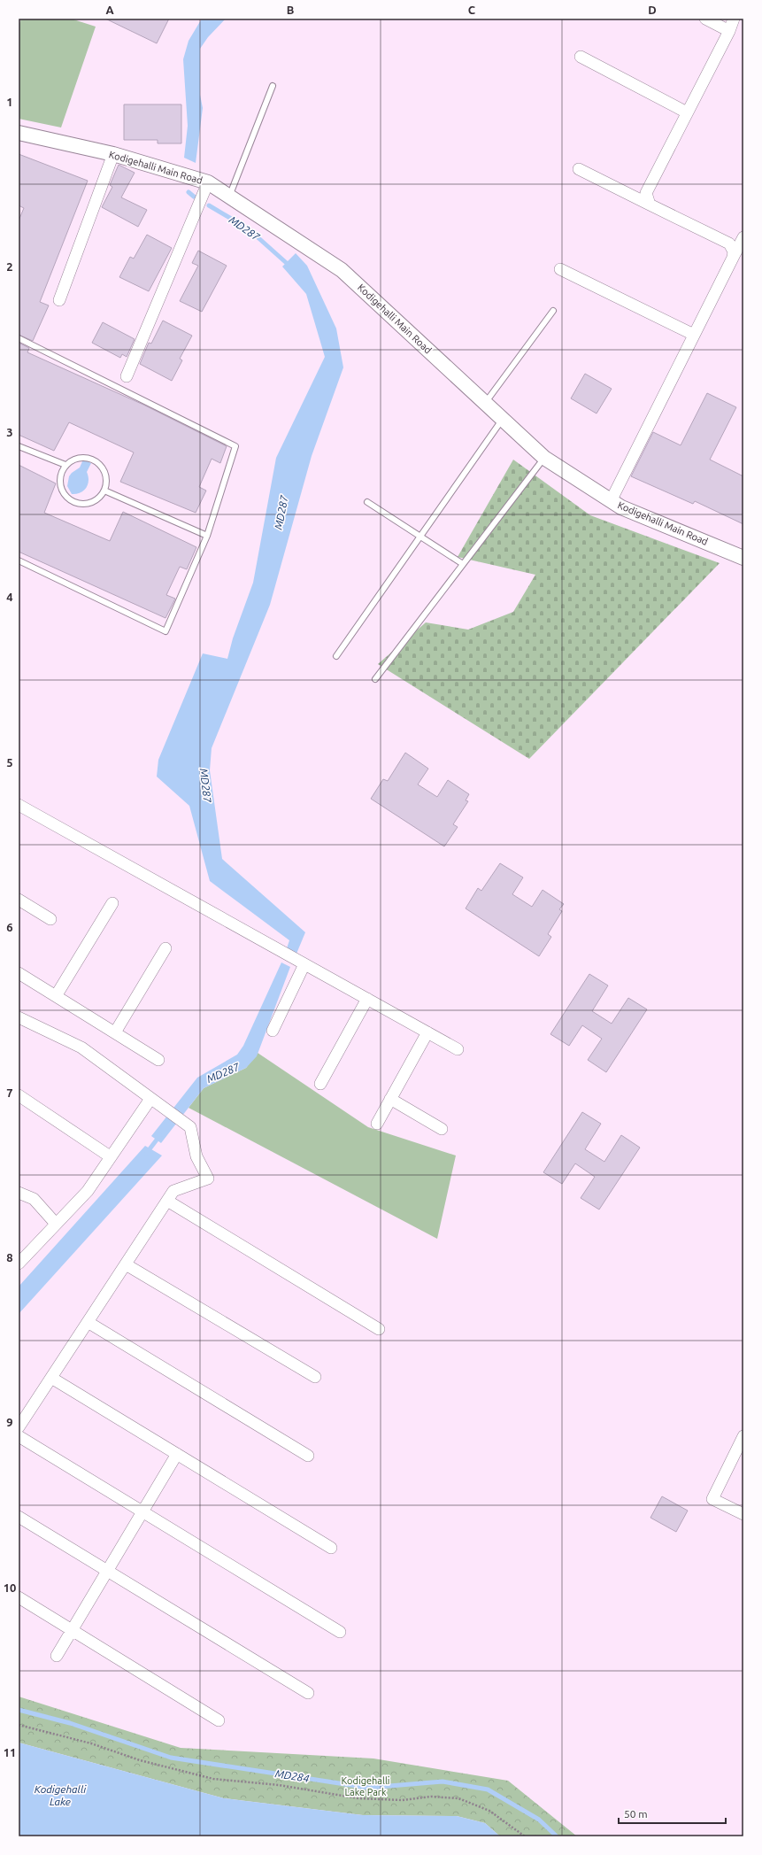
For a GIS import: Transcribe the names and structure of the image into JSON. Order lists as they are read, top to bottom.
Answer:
{
  "streets": {
    "street": ["Kodigehalli Main Road"]
  },
  "water": ["MD287", "MD284", "Kodigehalli Lake"],
  "parks": ["Kodigehalli Lake Park"],
  "scale_bar": "50 m",
  "grid": {
    "columns": [
      "A",
      "B",
      "C",
      "D"
    ],
    "rows": [
      "1",
      "2",
      "3",
      "4",
      "5",
      "6",
      "7",
      "8",
      "9",
      "10",
      "11"
    ]
  }
}
